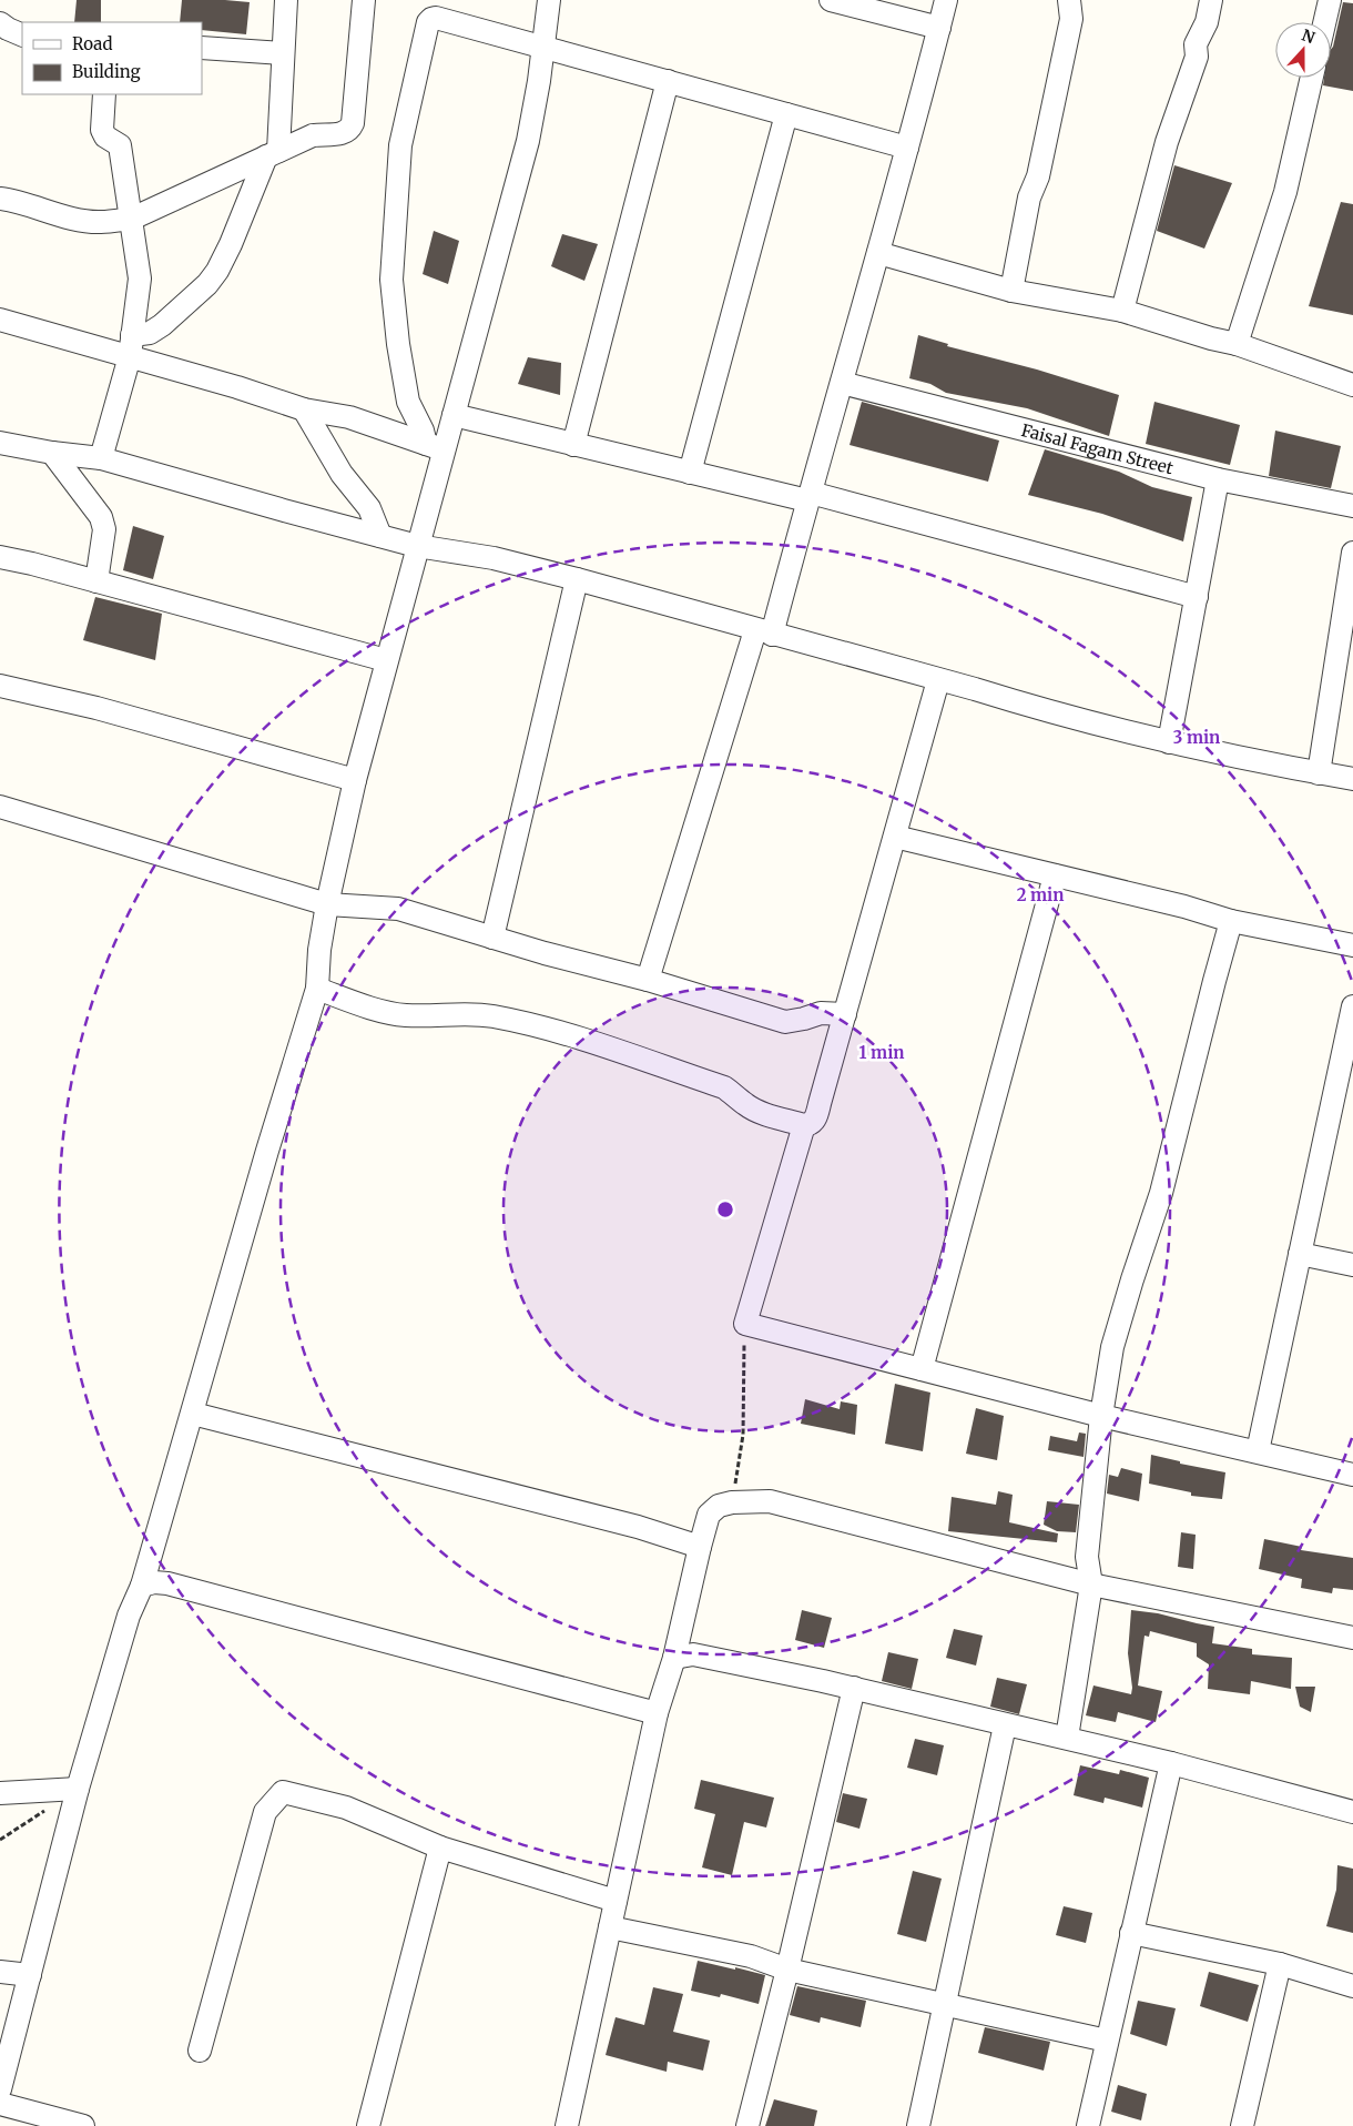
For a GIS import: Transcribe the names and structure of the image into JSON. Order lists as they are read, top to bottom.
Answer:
{
  "streets": {
    "street": ["Faisal Fagam Street"]
  },
  "legend": ["Road", "Building"],
  "north": "top",
  "rings": ["3 min", "2 min", "1 min"]
}
